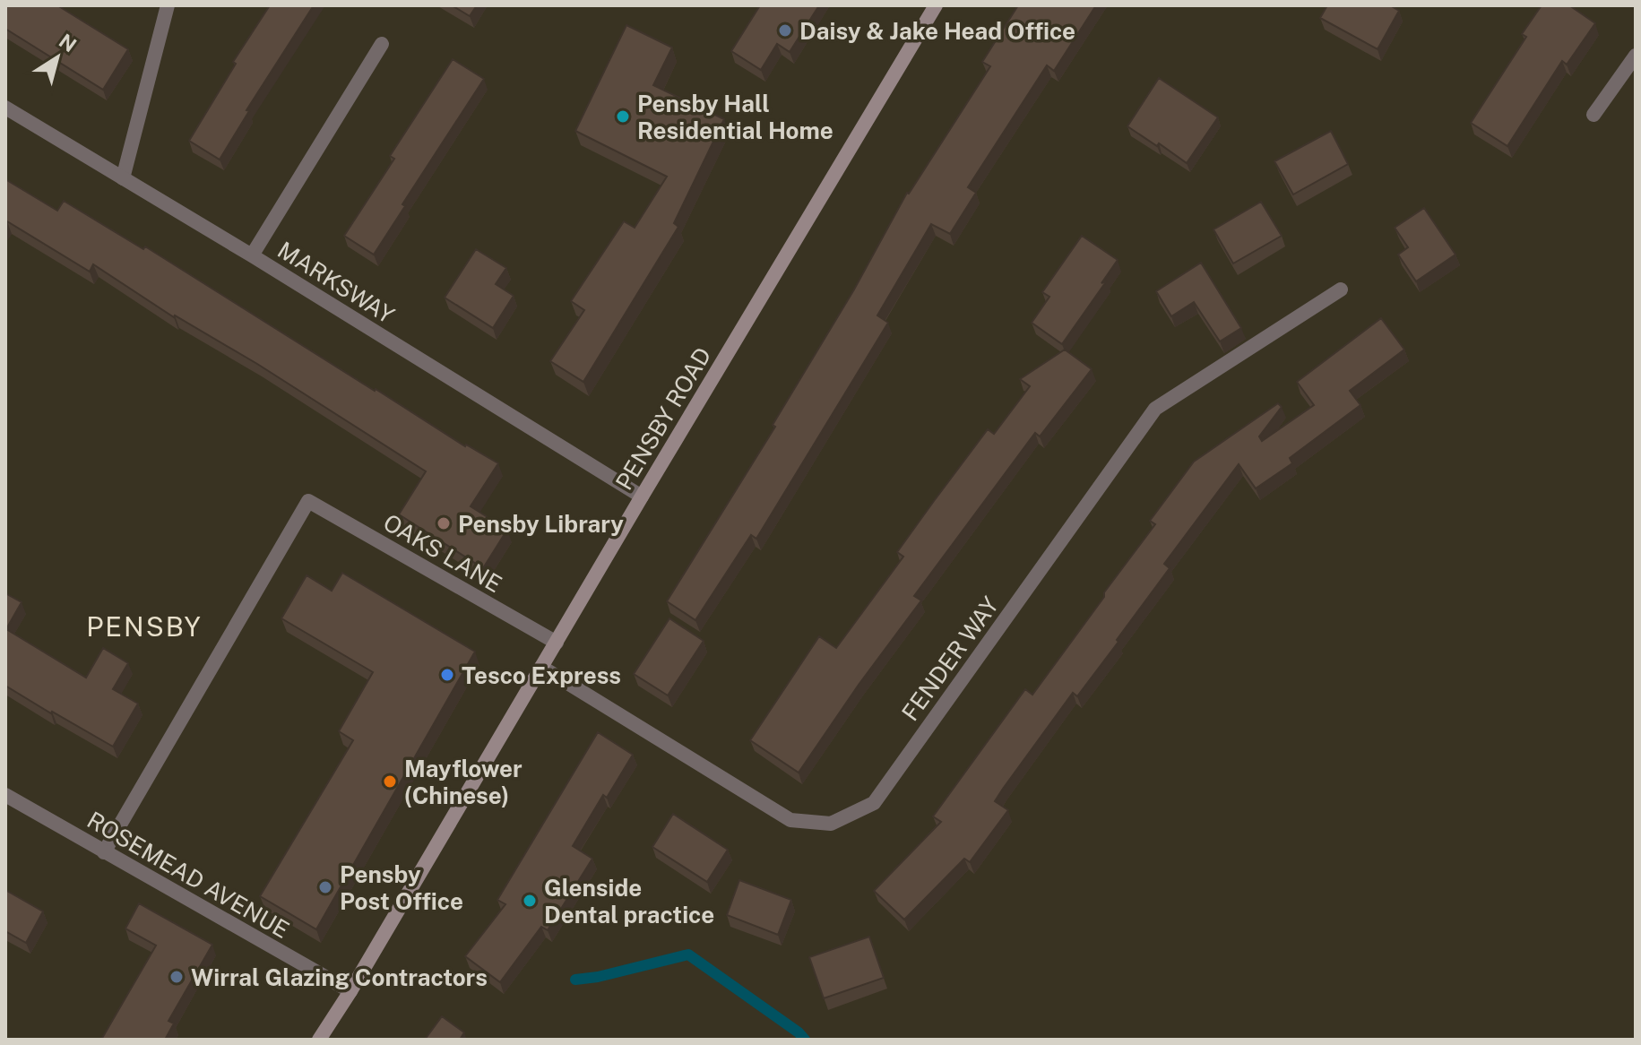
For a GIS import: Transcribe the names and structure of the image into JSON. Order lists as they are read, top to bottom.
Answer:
{
  "streets": {
    "main road": ["PENSBY ROAD"],
    "street": [
      "MARKSWAY",
      "OAKS LANE",
      "FENDER WAY",
      "ROSEMEAD AVENUE"
    ]
  },
  "crossings": [
    ["MARKSWAY", "PENSBY ROAD"],
    ["PENSBY ROAD", "OAKS LANE"],
    ["PENSBY ROAD", "FENDER WAY"],
    ["PENSBY ROAD", "ROSEMEAD AVENUE"],
    ["OAKS LANE", "ROSEMEAD AVENUE"]
  ],
  "districts": ["PENSBY"],
  "places": [
    "Daisy & Jake Head Office",
    "Pensby Hall Residential Home",
    "Pensby Library",
    "Tesco Express",
    "Mayflower (Chinese)",
    "Pensby Post Office",
    "Glenside Dental practice",
    "Wirral Glazing Contractors"
  ],
  "north": "top right"
}
